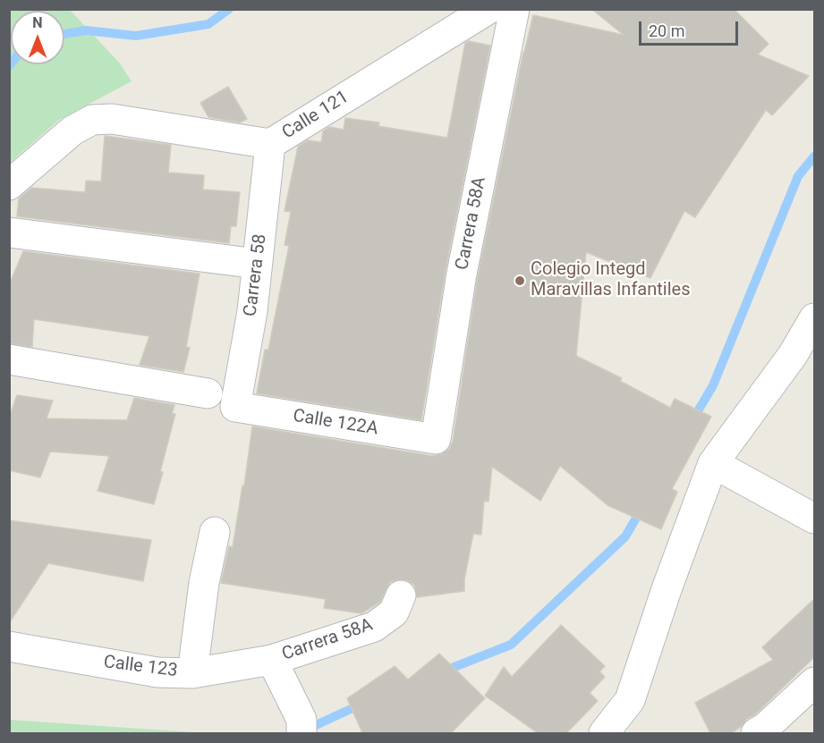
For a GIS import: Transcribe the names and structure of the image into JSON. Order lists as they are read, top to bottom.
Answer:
{
  "streets": {
    "street": [
      "Calle 121",
      "Carrera 58A",
      "Carrera 58",
      "Calle 122A",
      "Calle 123"
    ]
  },
  "crossings": [
    ["Calle 121", "Carrera 58"],
    ["Carrera 58A", "Calle 122A"],
    ["Carrera 58A", "Calle 123"],
    ["Carrera 58", "Calle 122A"]
  ],
  "places": ["Colegio Integd Maravillas Infantiles"],
  "scale_bar": "20 m",
  "north": "top"
}
